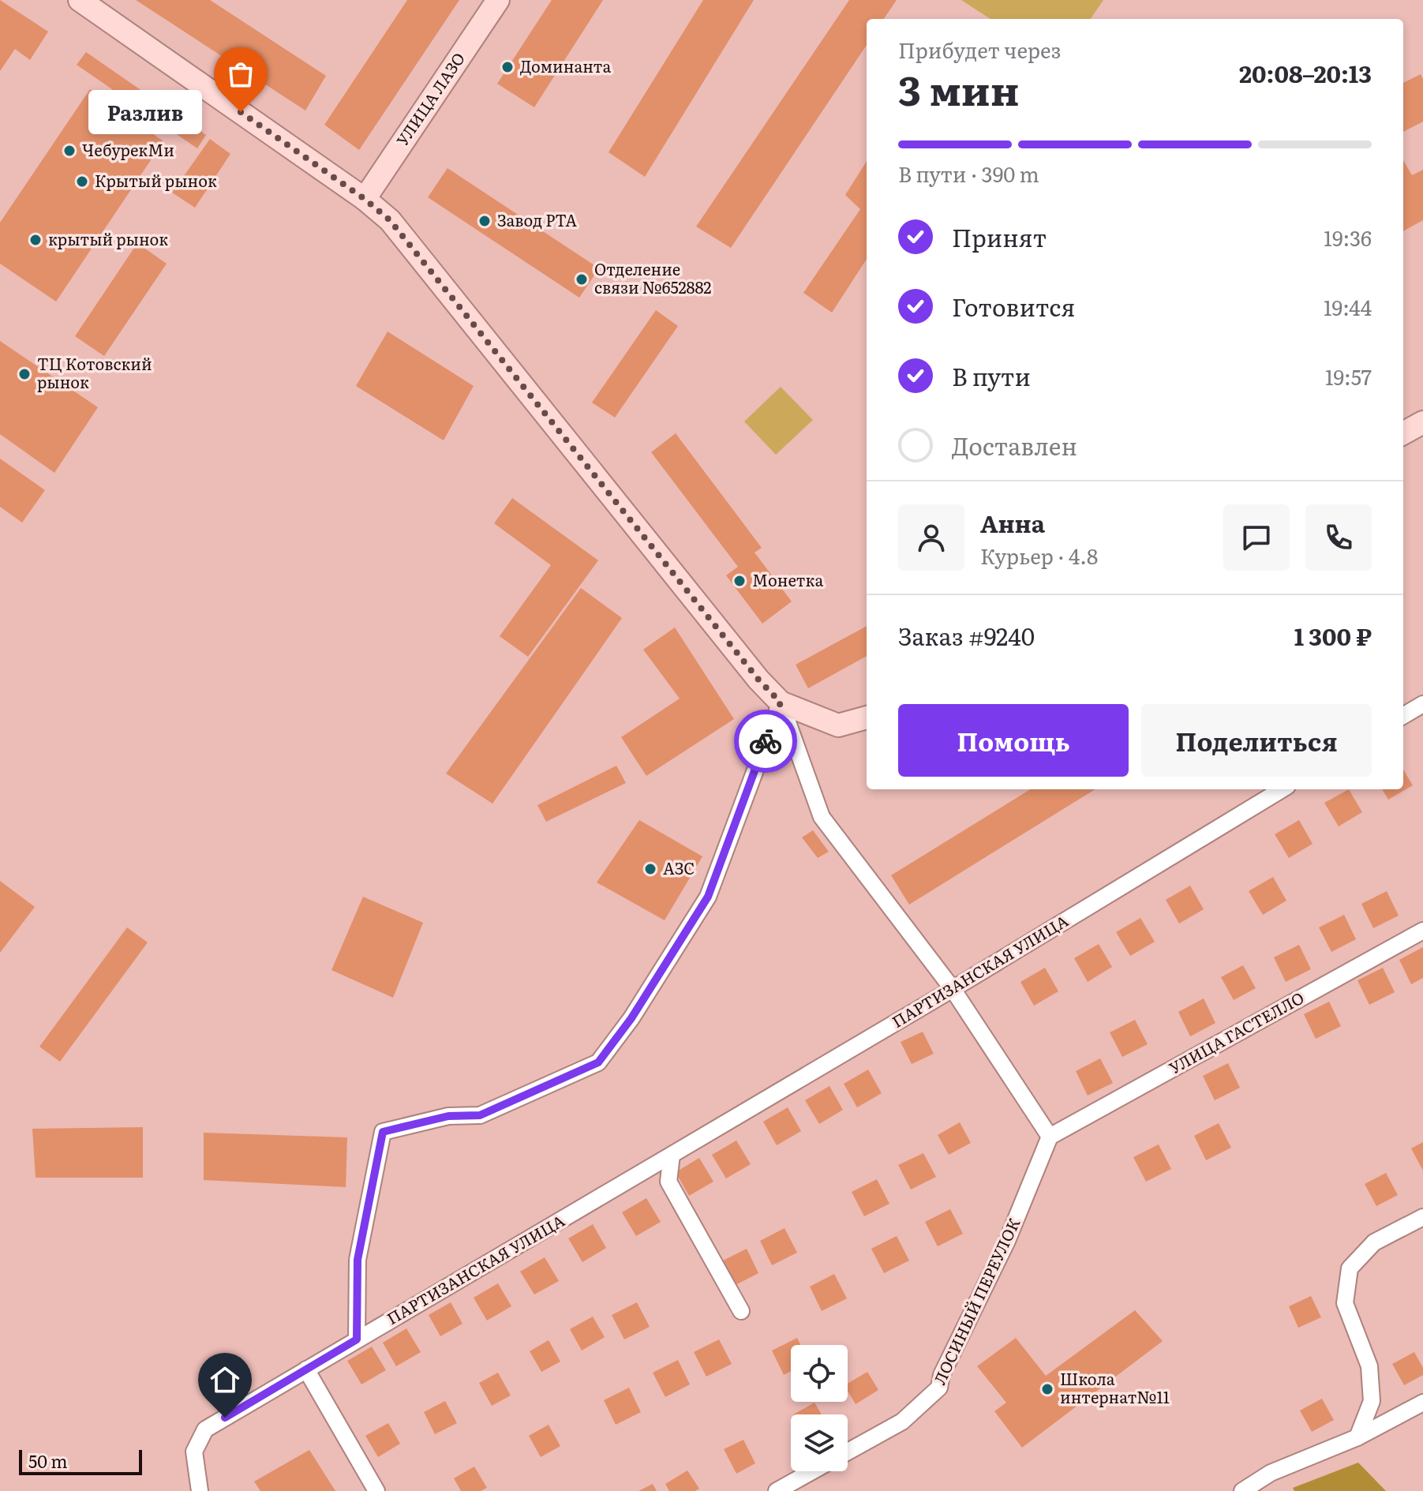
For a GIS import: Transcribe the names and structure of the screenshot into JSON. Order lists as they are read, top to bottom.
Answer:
{
  "streets": {
    "main road": ["УЛИЦА ЛАЗО"],
    "street": ["ПАРТИЗАНСКАЯ УЛИЦА", "УЛИЦА ГАСТЕЛЛО", "ЛОСИНЫЙ ПЕРЕУЛОК"]
  },
  "crossings": [
    ["УЛИЦА ГАСТЕЛЛО", "ЛОСИНЫЙ ПЕРЕУЛОК"]
  ],
  "places": [
    "Доминанта",
    "Разлив",
    "ЧебурекМи",
    "Крытый рынок",
    "Завод РТА",
    "крытый рынок",
    "Отделение связи №652882",
    "ТЦ Котовский рынок",
    "Монетка",
    "АЗС",
    "Школа интернат№11"
  ],
  "scale_bar": "50 m",
  "page": {
    "heading": ["3 мин", "Прибудет через", "20:08–20:13"],
    "panel": [
      "Анна",
      "Курьер · 4.8",
      "Заказ #9240",
      "1 300 ₽"
    ],
    "bubble": "Разлив",
    "bar": "В пути · 390 m",
    "list": [
      ["Принят", "19:36"],
      ["Готовится", "19:44"],
      ["В пути", "19:57"],
      "Доставлен"
    ],
    "buttons": ["Помощь", "Поделиться"],
    "scale": "50 m"
  }
}
